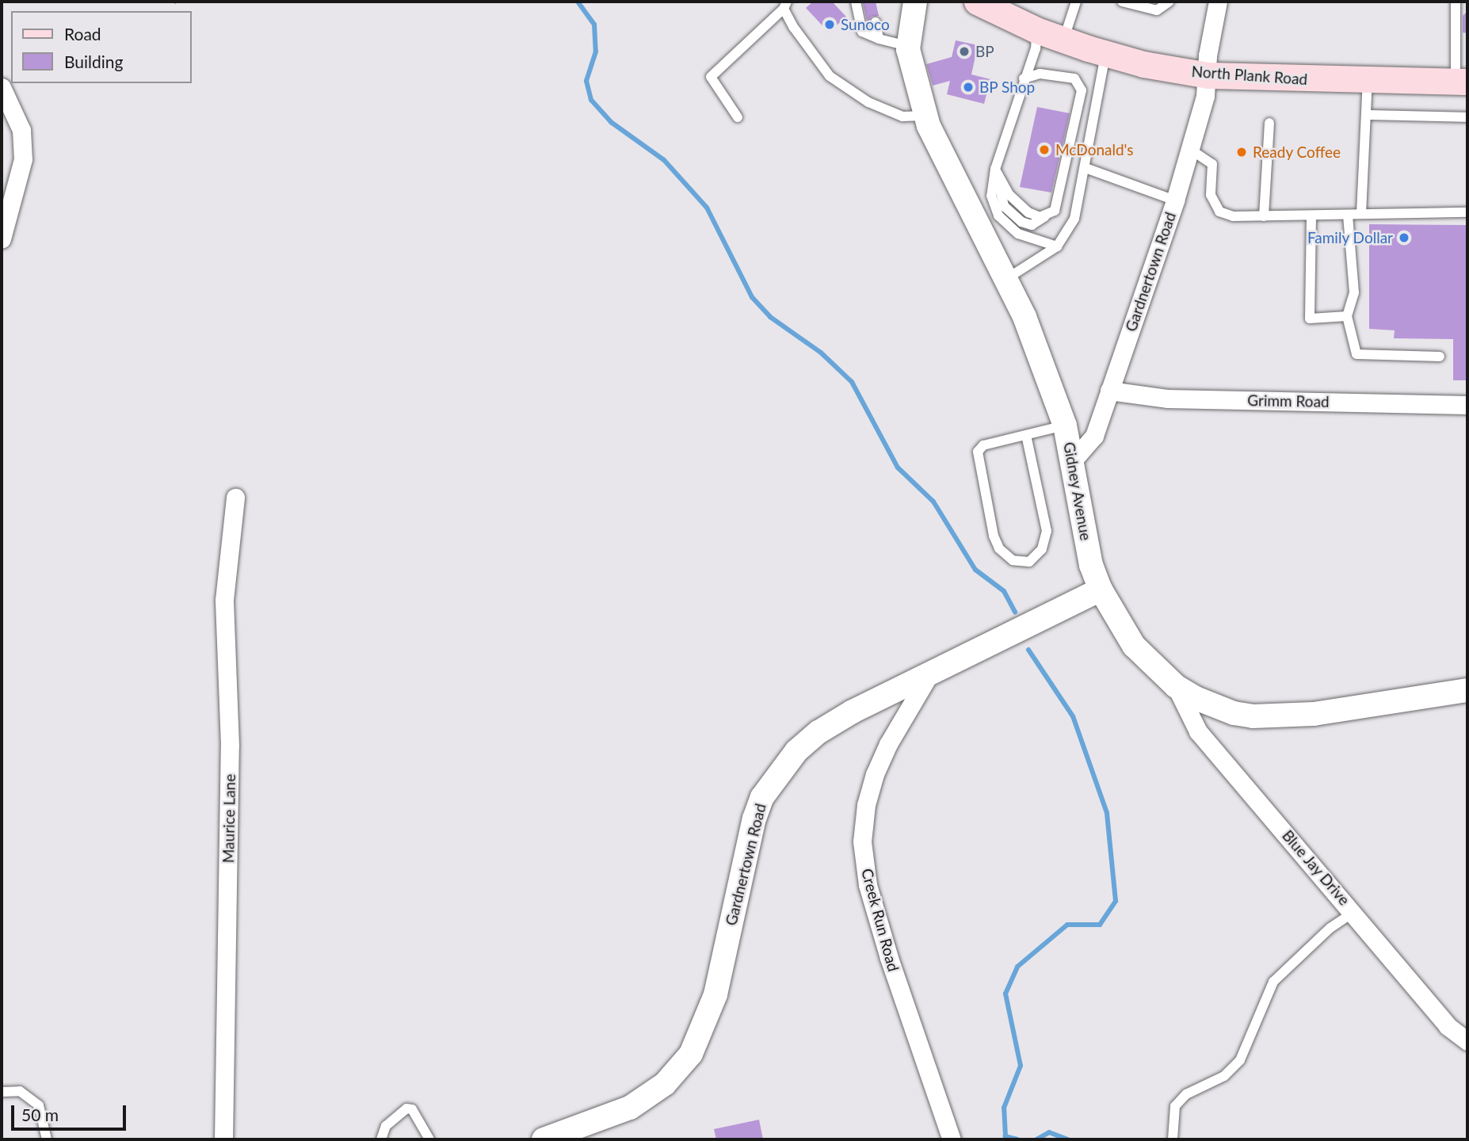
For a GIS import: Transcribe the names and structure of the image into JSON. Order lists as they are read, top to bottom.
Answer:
{
  "streets": {
    "main road": ["North Plank Road"],
    "street": [
      "Gardnertown Road",
      "Grimm Road",
      "Gidney Avenue",
      "Maurice Lane",
      "Blue Jay Drive",
      "Creek Run Road"
    ]
  },
  "crossings": [
    ["North Plank Road", "Gardnertown Road"],
    ["Gardnertown Road", "Grimm Road"],
    ["Gardnertown Road", "Gidney Avenue"],
    ["Gardnertown Road", "Creek Run Road"],
    ["Gidney Avenue", "Blue Jay Drive"]
  ],
  "places": [
    "Sunoco",
    "BP",
    "BP Shop",
    "McDonald's",
    "Ready Coffee",
    "Family Dollar"
  ],
  "legend": ["Road", "Building"],
  "scale_bar": "50 m"
}
